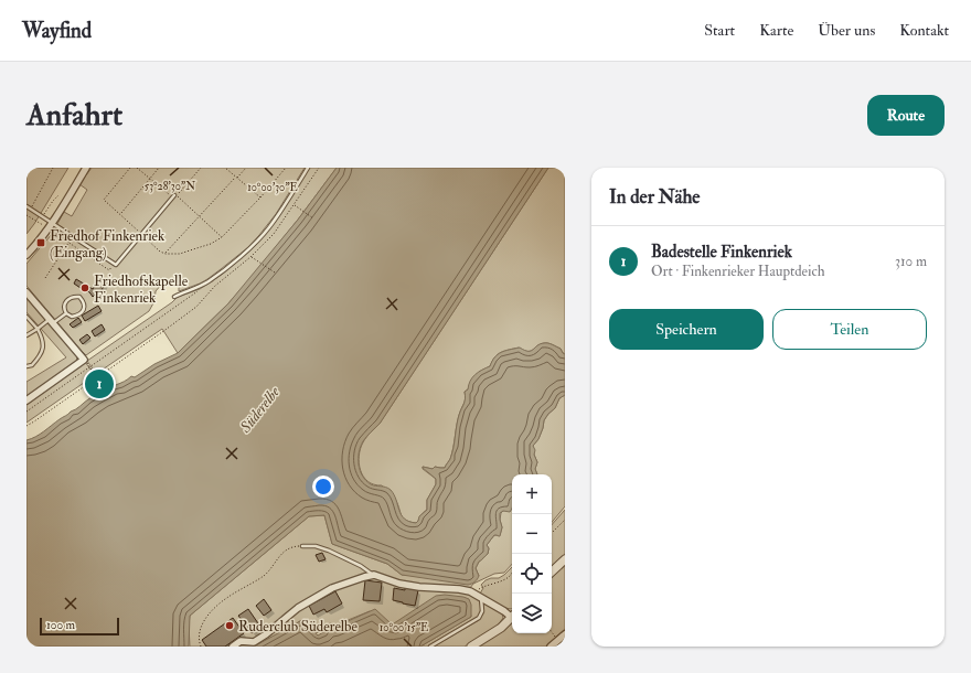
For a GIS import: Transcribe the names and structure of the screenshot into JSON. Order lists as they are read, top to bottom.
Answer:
{
  "water": ["Süderelbe"],
  "places": {
    "transit": ["Friedhof Finkenriek (Eingang)"],
    "other": ["Friedhofskapelle Finkenriek", "Ruderclub Süderelbe"]
  },
  "scale_bar": "100 m",
  "page": {
    "header": "Wayfind",
    "nav": [
      "Start",
      "Karte",
      "Über uns",
      "Kontakt"
    ],
    "buttons": [
      "Route",
      ["Speichern", "Teilen"]
    ],
    "title": "Anfahrt",
    "heading": "In der Nähe",
    "list": [
      {
        "mark": "1",
        "name": "Badestelle Finkenriek",
        "note": "Ort · Finkenrieker Hauptdeich",
        "value": "310 m"
      }
    ],
    "pins": "1",
    "map_buttons": ["+", "−"],
    "scale": "100 m"
  },
  "coordinates": ["53°28'30\"N", "10°00'30\"E", "10°00'15\"E"]
}
